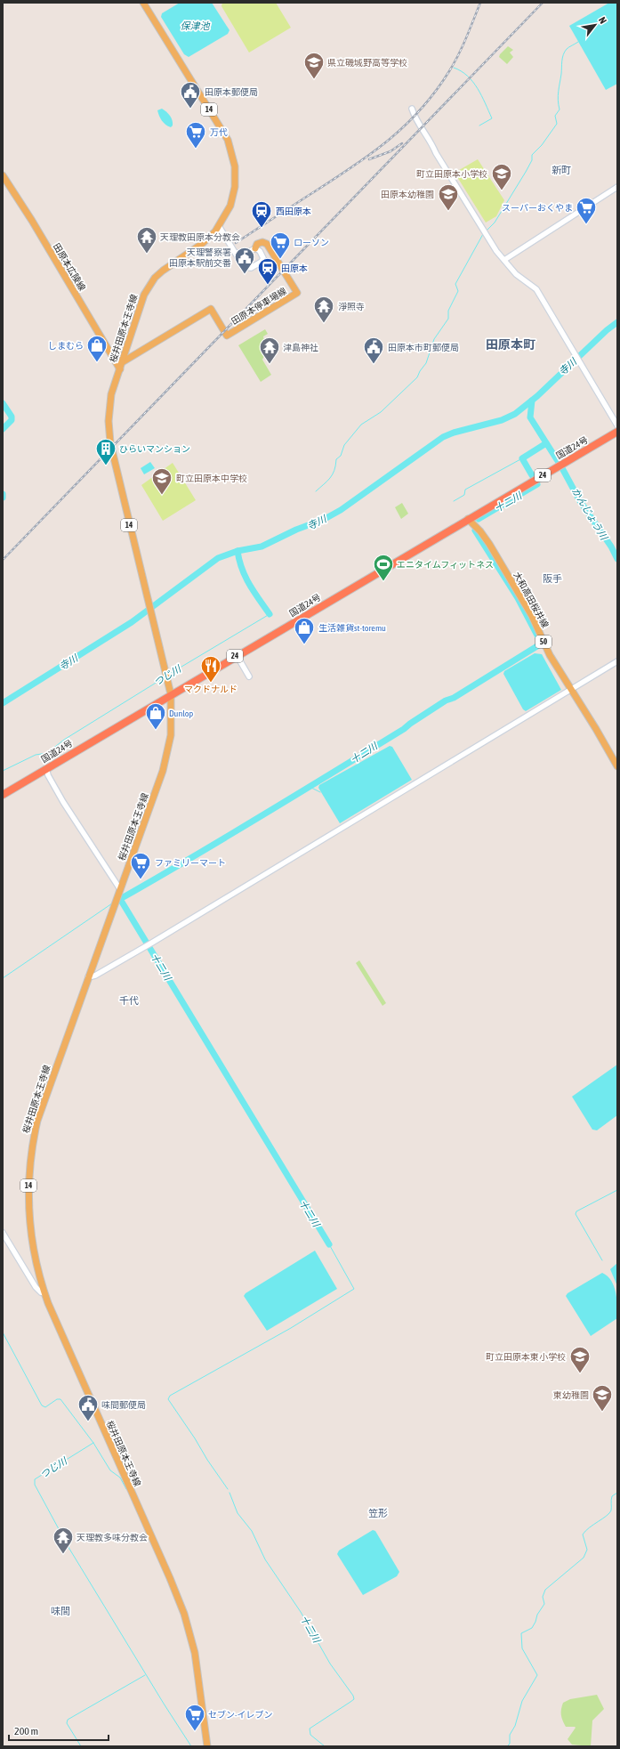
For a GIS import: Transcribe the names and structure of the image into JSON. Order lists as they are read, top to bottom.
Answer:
{
  "streets": {
    "highway": ["国道24号", "24"],
    "main road": [
      "14",
      "田原本広陵線",
      "田原本停車場線",
      "桜井田原本王寺線",
      "大和高田桜井線",
      "50"
    ]
  },
  "crossings": [
    ["田原本広陵線", "桜井田原本王寺線"],
    ["田原本停車場線", "桜井田原本王寺線"],
    ["桜井田原本王寺線", "国道24号"],
    ["国道24号", "大和高田桜井線"]
  ],
  "districts": [
    "新町",
    "田原本町",
    "阪手",
    "千代",
    "笠形",
    "味間"
  ],
  "water": [
    "保津池",
    "寺川",
    "十二川",
    "かんじょう川",
    "つじ川"
  ],
  "places": {
    "school or university": [
      "県立磯城野高等学校",
      "町立田原本小学校",
      "田原本幼稚園",
      "町立田原本中学校",
      "町立田原本東小学校",
      "東幼稚園"
    ],
    "public building": [
      "田原本郵便局",
      "天理警察署 田原本駅前交番",
      "田原本市町郵便局",
      "味間郵便局"
    ],
    "supermarket": [
      "万代",
      "スーパーおくやま",
      "ローソン",
      "ファミリーマート",
      "セブン-イレブン"
    ],
    "station": ["西田原本", "田原本"],
    "temple": [
      "天理教田原本分教会",
      "淨照寺",
      "津島神社",
      "天理教多味分教会"
    ],
    "shop": ["しまむら", "生活雑貨st-toremu", "Dunlop"],
    "building": ["ひらいマンション"],
    "sports": ["エニタイムフィットネス"],
    "restaurant": ["マクドナルド"]
  },
  "scale_bar": "200 m",
  "north": "top right"
}
